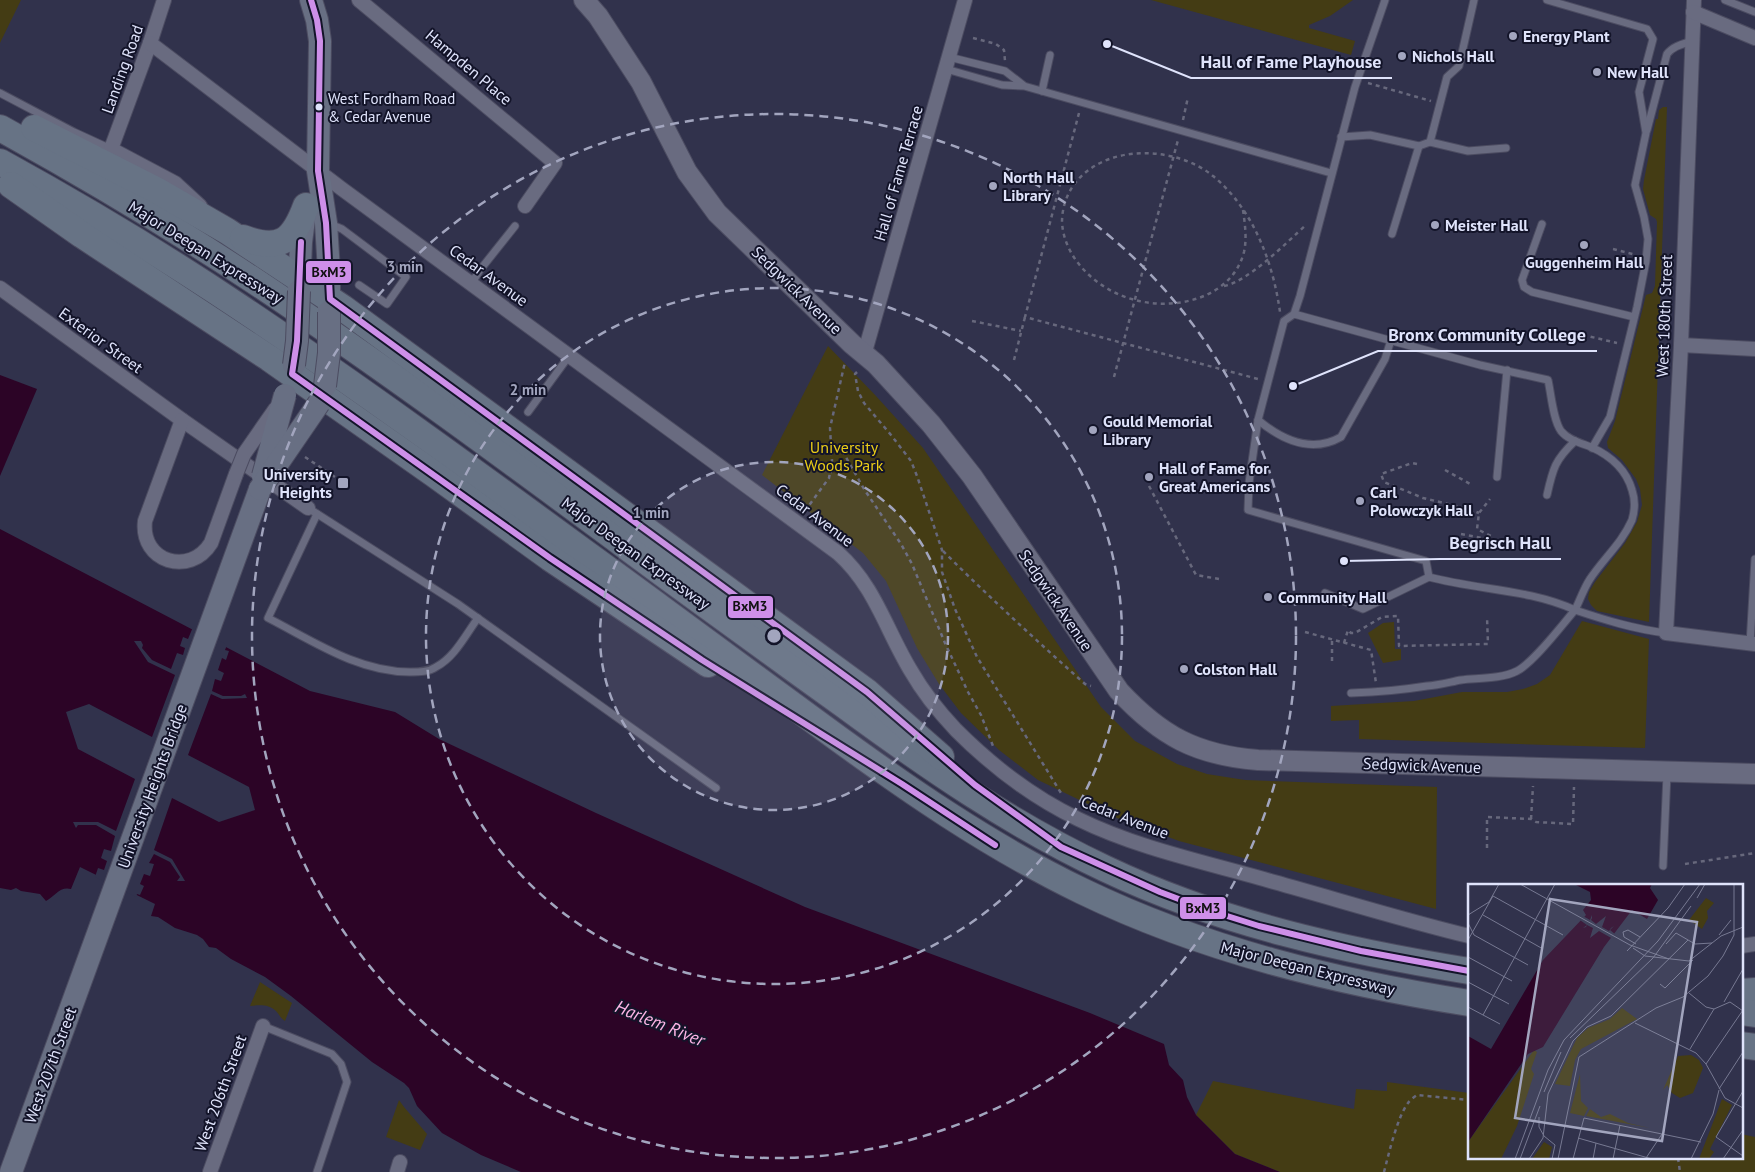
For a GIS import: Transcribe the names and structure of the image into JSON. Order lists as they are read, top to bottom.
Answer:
{
  "streets": {
    "highway": ["Major Deegan Expressway"],
    "main road": ["Sedgwick Avenue", "University Heights Bridge", "West 207th Street"],
    "street": [
      "Hampden Place",
      "Landing Road",
      "Hall of Fame Terrace",
      "Cedar Avenue",
      "West 180th Street",
      "Exterior Street",
      "West 206th Street"
    ]
  },
  "crossings": [
    ["Landing Road", "Major Deegan Expressway"],
    ["Landing Road", "Cedar Avenue"],
    ["Hall of Fame Terrace", "Sedgwick Avenue"],
    ["University Heights Bridge", "West 207th Street"]
  ],
  "water": ["Harlem River"],
  "parks": ["University Woods Park"],
  "places": {
    "other": [
      "Energy Plant",
      "Hall of Fame Playhouse",
      "Nichols Hall",
      "New Hall",
      "West Fordham Road & Cedar Avenue",
      "North Hall Library",
      "Meister Hall",
      "Guggenheim Hall",
      "Bronx Community College",
      "Gould Memorial Library",
      "Hall of Fame for Great Americans",
      "Carl Polowczyk Hall",
      "Begrisch Hall",
      "Community Hall",
      "Colston Hall"
    ],
    "transit": ["University Heights"]
  },
  "lines": ["transit line BxM3"],
  "rings": ["3 min", "2 min", "1 min"]
}
